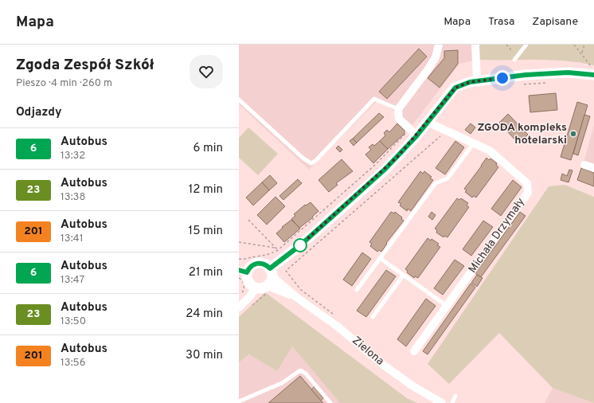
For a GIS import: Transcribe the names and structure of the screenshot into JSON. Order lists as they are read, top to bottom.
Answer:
{
  "streets": {
    "street": ["Michała Drzymały", "Zielona"]
  },
  "places": ["ZGODA kompleks hotelarski"],
  "lines": ["bus line 6"],
  "page": {
    "header": "Mapa",
    "nav": ["Mapa", "Trasa", "Zapisane"],
    "heading": [
      ["Zgoda Zespół Szkół", "Pieszo · 4 min · 260 m"],
      "Odjazdy"
    ],
    "list": [
      {
        "mark": "6",
        "name": "Autobus",
        "note": "13:32",
        "value": "6 min"
      },
      {
        "mark": "23",
        "name": "Autobus",
        "note": "13:38",
        "value": "12 min"
      },
      {
        "mark": "201",
        "name": "Autobus",
        "note": "13:41",
        "value": "15 min"
      },
      {
        "mark": "6",
        "name": "Autobus",
        "note": "13:47",
        "value": "21 min"
      },
      {
        "mark": "23",
        "name": "Autobus",
        "note": "13:50",
        "value": "24 min"
      },
      {
        "mark": "201",
        "name": "Autobus",
        "note": "13:56",
        "value": "30 min"
      }
    ]
  }
}
